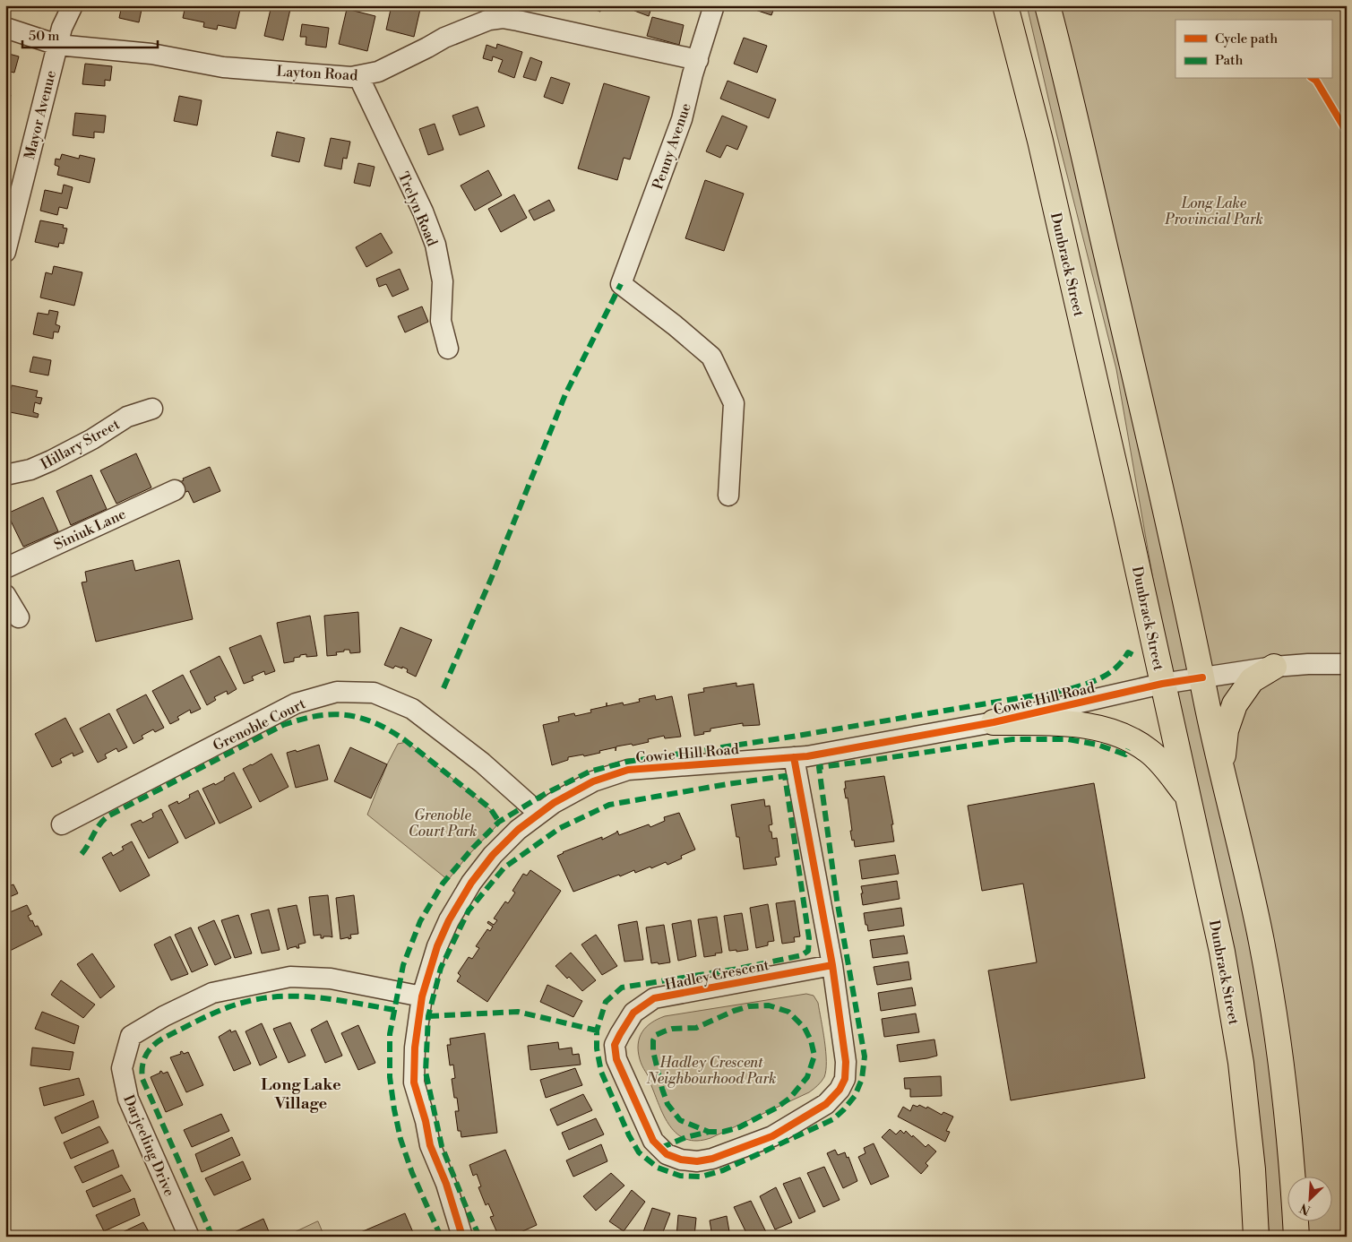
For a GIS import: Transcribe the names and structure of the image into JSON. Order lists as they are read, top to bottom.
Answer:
{
  "streets": {
    "main road": ["Dunbrack Street"],
    "street": [
      "Layton Road",
      "Mayor Avenue",
      "Penny Avenue",
      "Trelyn Road",
      "Hillary Street",
      "Siniuk Lane",
      "Cowie Hill Road",
      "Grenoble Court",
      "Hadley Crescent",
      "Darjeeling Drive"
    ]
  },
  "crossings": [
    ["Layton Road", "Mayor Avenue"],
    ["Layton Road", "Penny Avenue"],
    ["Layton Road", "Trelyn Road"],
    ["Dunbrack Street", "Cowie Hill Road"],
    ["Cowie Hill Road", "Grenoble Court"],
    ["Cowie Hill Road", "Hadley Crescent"],
    ["Cowie Hill Road", "Darjeeling Drive"]
  ],
  "districts": ["Long Lake Village"],
  "parks": ["Long Lake Provincial Park", "Grenoble Court Park", "Hadley Crescent Neighbourhood Park"],
  "legend": ["Cycle path", "Path"],
  "scale_bar": "50 m",
  "north": "bottom left"
}
